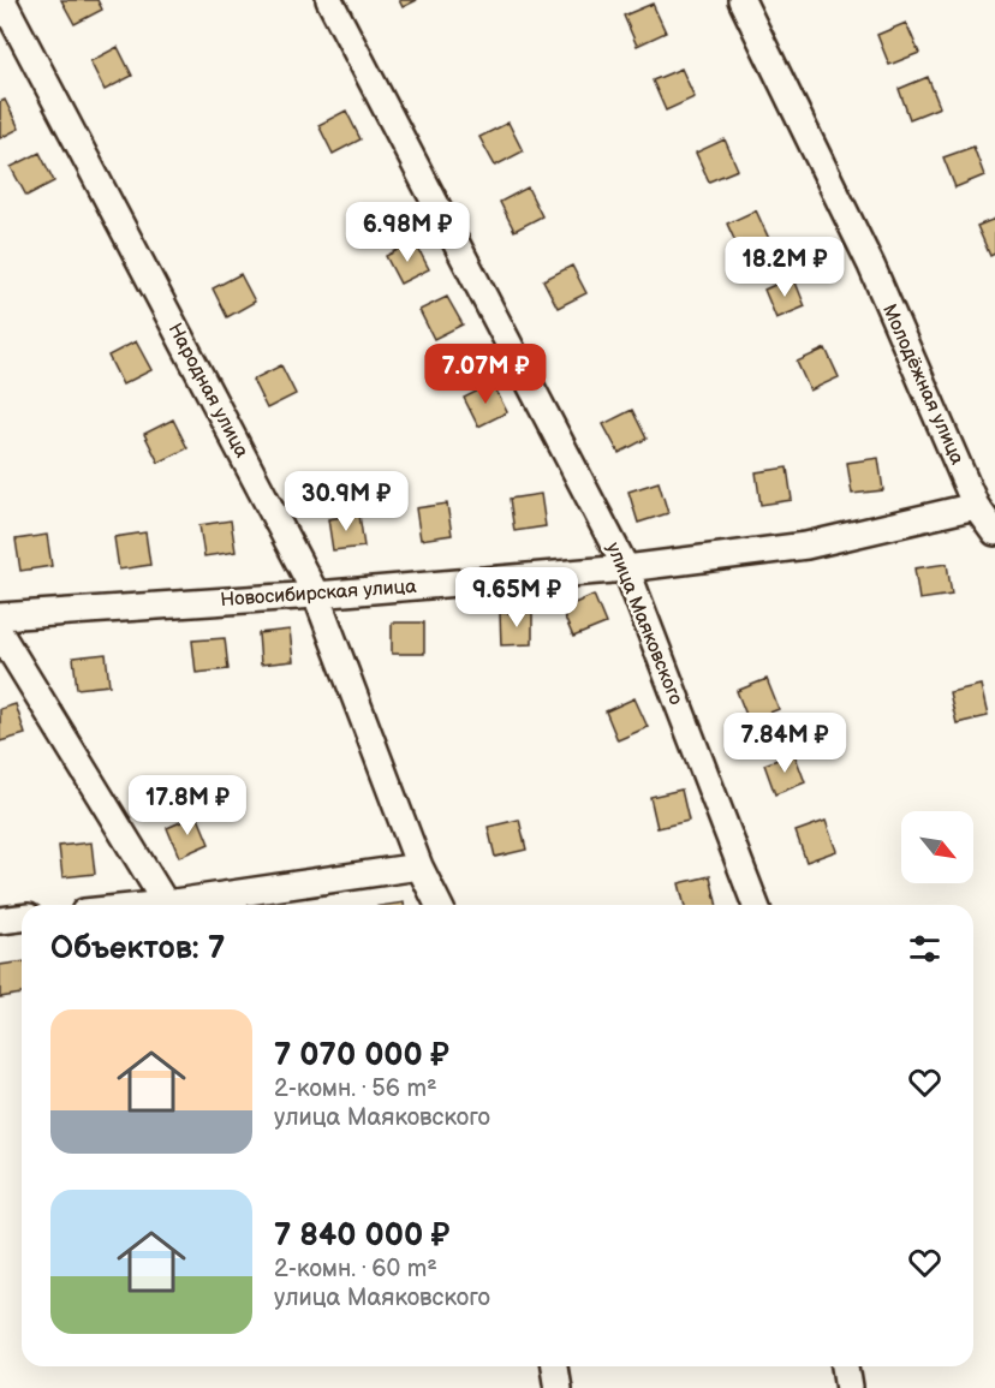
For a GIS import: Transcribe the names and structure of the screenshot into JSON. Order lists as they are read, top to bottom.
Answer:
{
  "streets": {
    "street": [
      "Молодёжная улица",
      "Народная улица",
      "Новосибирская улица",
      "улица Маяковского"
    ]
  },
  "crossings": [
    ["Молодёжная улица", "Новосибирская улица"],
    ["Народная улица", "Новосибирская улица"],
    ["Новосибирская улица", "улица Маяковского"]
  ],
  "north": "bottom right",
  "page": {
    "price": [
      "6.98M ₽",
      "18.2M ₽",
      "7.07M ₽",
      "30.9M ₽",
      "9.65M ₽",
      "7.84M ₽",
      "17.8M ₽"
    ],
    "heading": "Объектов: 7",
    "list": [
      {
        "name": "7 070 000 ₽",
        "note": "2-комн. · 56 m² · улица Маяковского"
      },
      {
        "name": "7 840 000 ₽",
        "note": "2-комн. · 60 m² · улица Маяковского"
      }
    ]
  }
}
